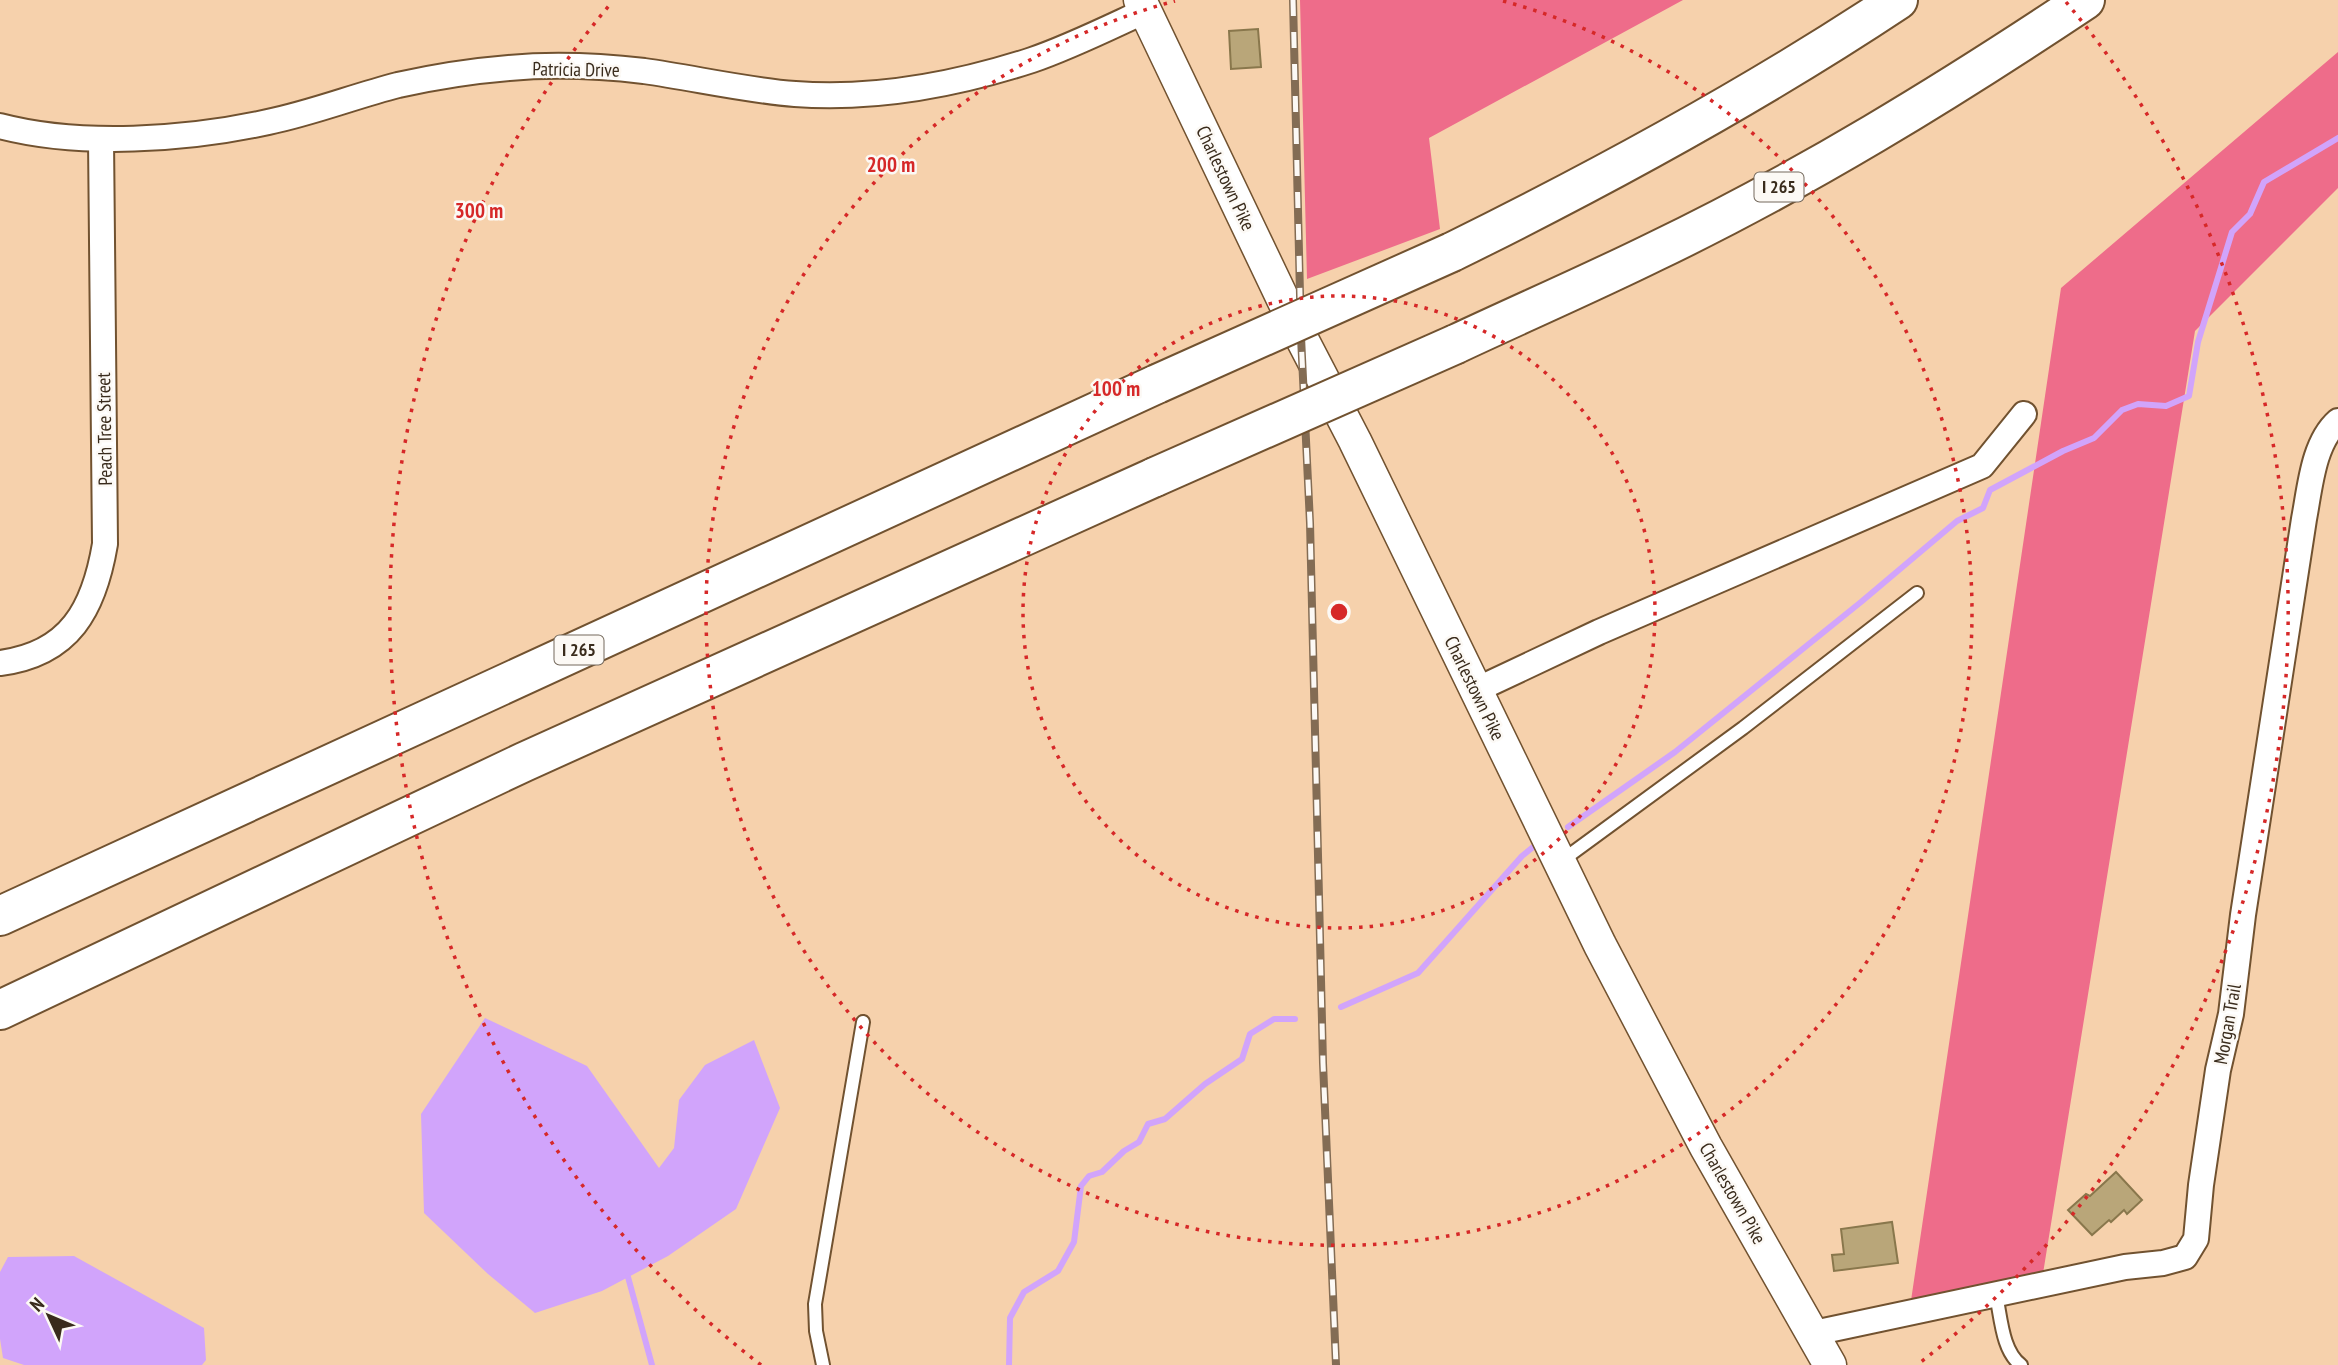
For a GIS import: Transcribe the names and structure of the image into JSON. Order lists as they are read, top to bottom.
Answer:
{
  "streets": {
    "highway": ["I 265"],
    "street": [
      "Patricia Drive",
      "Charlestown Pike",
      "Peach Tree Street",
      "Morgan Trail"
    ]
  },
  "crossings": [
    ["Patricia Drive", "Charlestown Pike"],
    ["Patricia Drive", "Peach Tree Street"],
    ["Charlestown Pike", "Morgan Trail"]
  ],
  "north": "top left",
  "rings": ["200 m", "300 m", "100 m"]
}
